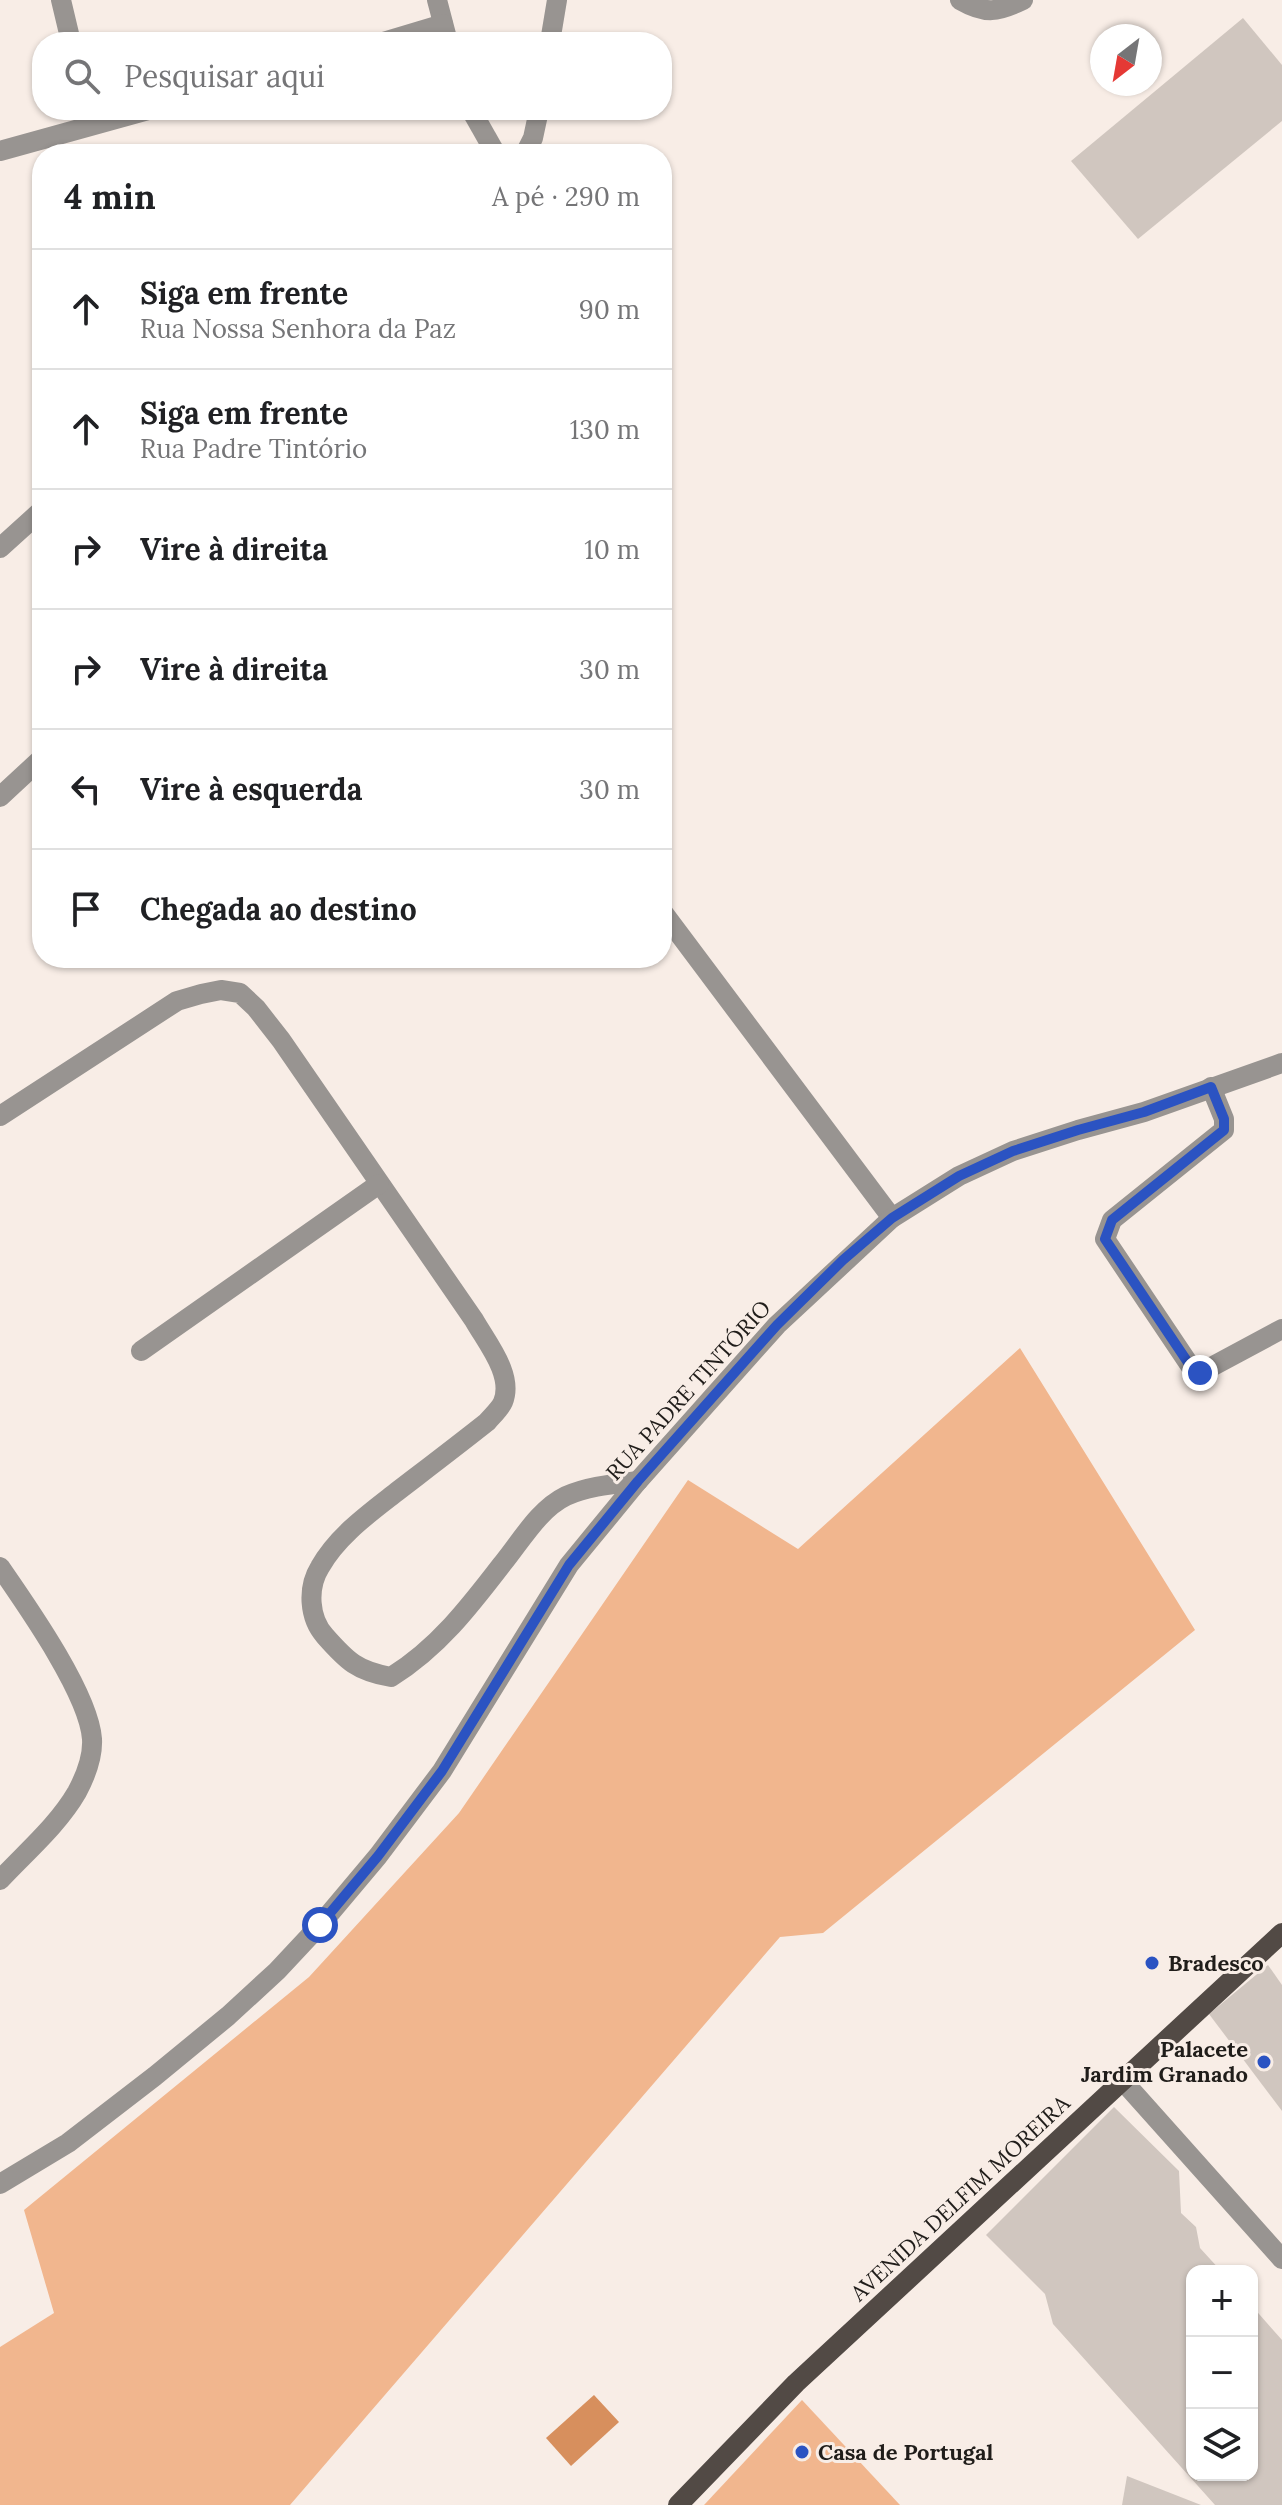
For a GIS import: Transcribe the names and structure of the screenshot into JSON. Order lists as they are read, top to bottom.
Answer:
{
  "streets": {
    "main road": ["AVENIDA DELFIM MOREIRA"],
    "street": ["RUA PADRE TINTÓRIO"]
  },
  "places": ["Bradesco", "Palacete Jardim Granado", "Casa de Portugal"],
  "north": "bottom left",
  "page": {
    "search": "Pesquisar aqui",
    "heading": ["4 min", "A pé · 290 m"],
    "list": [
      ["Siga em frente", "Rua Nossa Senhora da Paz", "90 m"],
      ["Siga em frente", "Rua Padre Tintório", "130 m"],
      ["Vire à direita", "10 m"],
      ["Vire à direita", "30 m"],
      ["Vire à esquerda", "30 m"],
      "Chegada ao destino"
    ],
    "map_buttons": ["+", "−"]
  }
}
